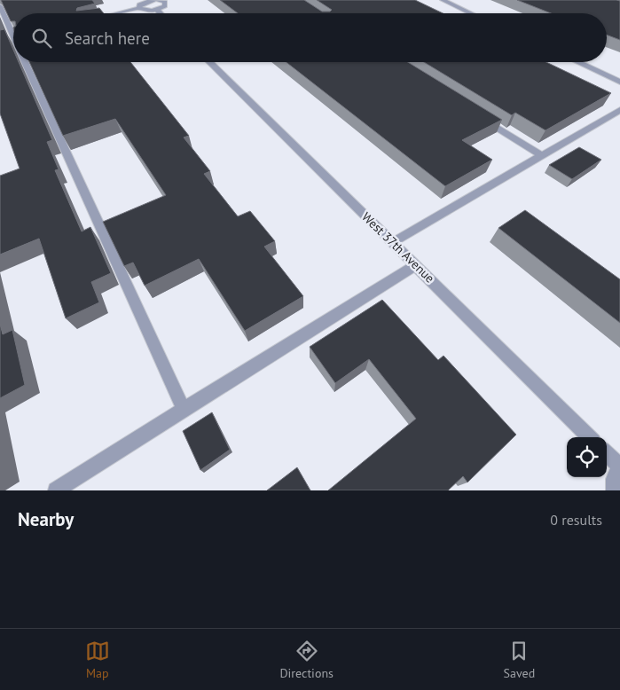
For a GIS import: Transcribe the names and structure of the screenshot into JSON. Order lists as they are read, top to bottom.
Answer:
{
  "streets": {
    "street": ["West 37th Avenue"]
  },
  "page": {
    "search": "Search here",
    "heading": ["Nearby", "0 results"],
    "nav": ["Map", "Directions", "Saved"]
  }
}
